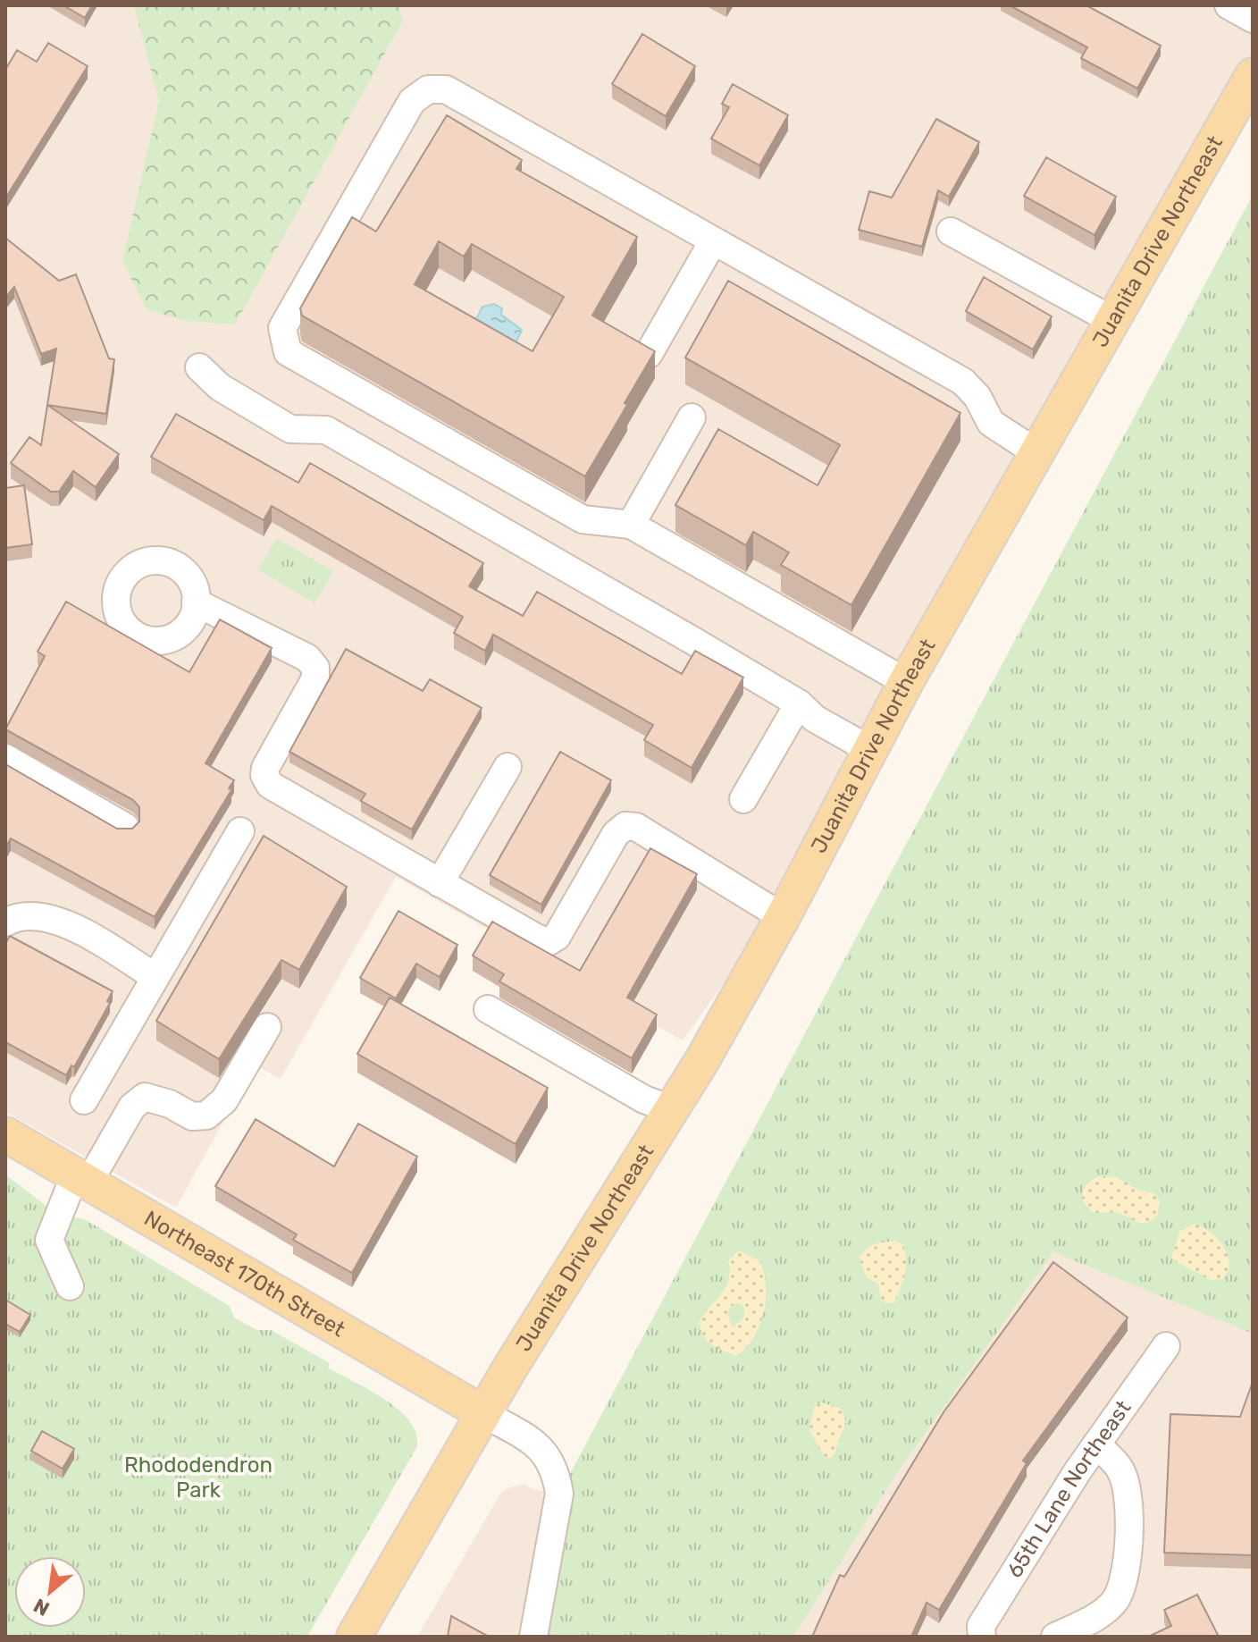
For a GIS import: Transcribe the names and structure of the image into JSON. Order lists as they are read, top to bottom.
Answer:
{
  "streets": {
    "main road": ["Juanita Drive Northeast", "Northeast 170th Street"],
    "street": ["65th Lane Northeast"]
  },
  "crossings": [
    ["Juanita Drive Northeast", "Northeast 170th Street"]
  ],
  "parks": ["Rhododendron Park"],
  "north": "bottom left"
}
